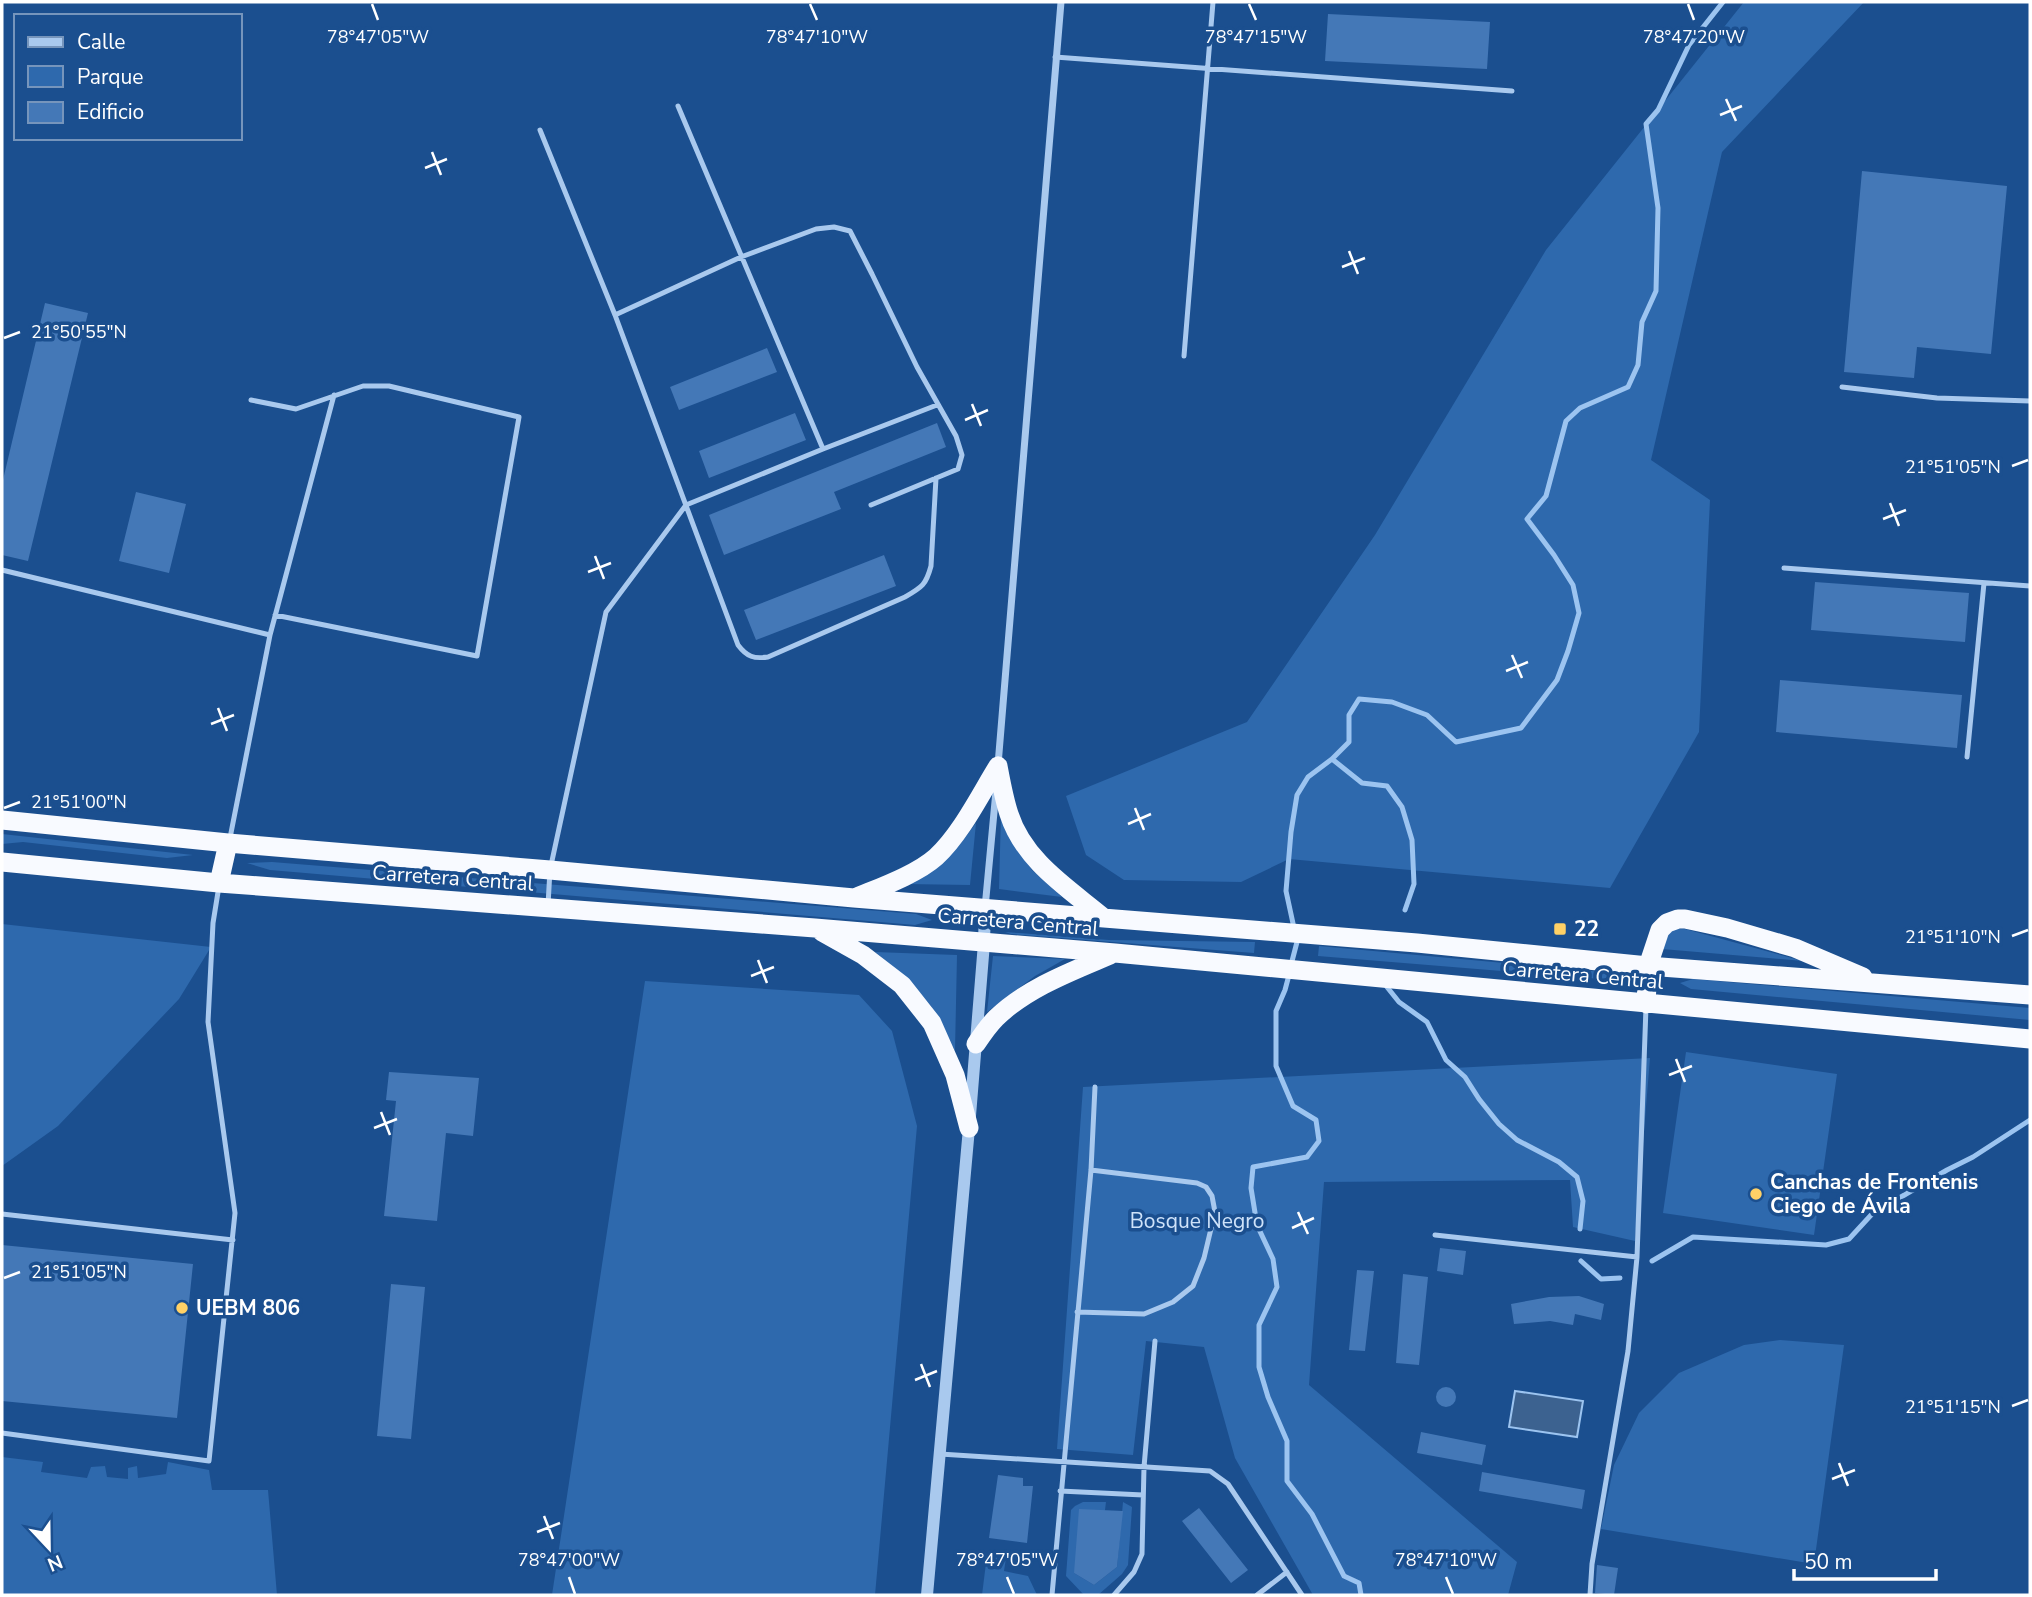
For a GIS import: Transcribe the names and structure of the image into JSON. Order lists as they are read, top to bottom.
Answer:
{
  "streets": {
    "highway": ["Carretera Central"]
  },
  "parks": ["Bosque Negro"],
  "places": {
    "transit": ["22"],
    "other": ["Canchas de Frontenis Ciego de Ávila", "UEBM 806"]
  },
  "legend": ["Calle", "Parque", "Edificio"],
  "scale_bar": "50 m",
  "north": "bottom",
  "coordinates": [
    "78°47'05\"W",
    "78°47'10\"W",
    "78°47'15\"W",
    "78°47'20\"W",
    "21°50'55\"N",
    "21°51'05\"N",
    "21°51'00\"N",
    "21°51'10\"N",
    "21°51'15\"N",
    "78°47'00\"W"
  ]
}
